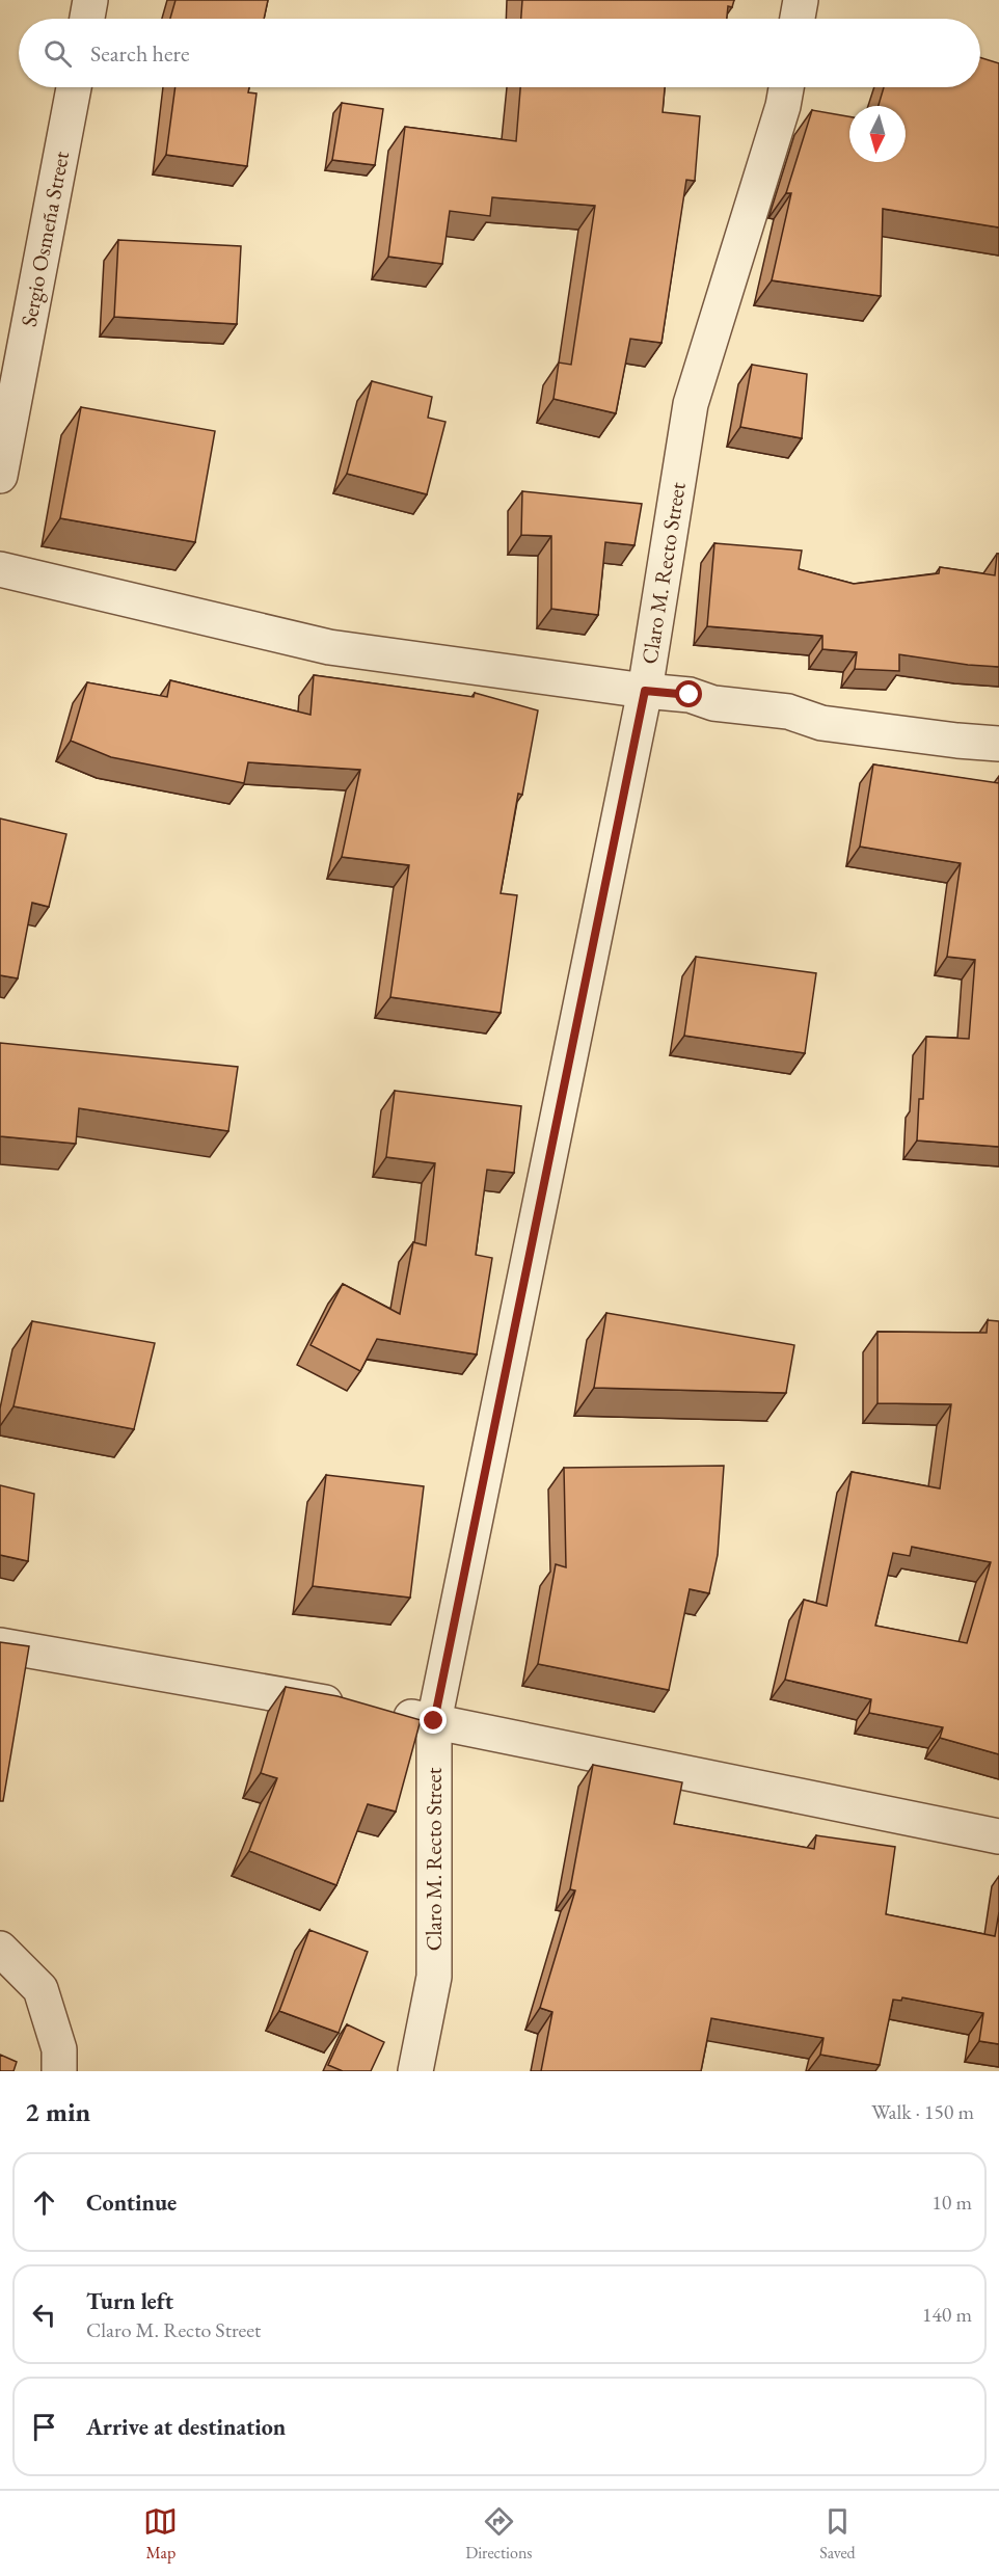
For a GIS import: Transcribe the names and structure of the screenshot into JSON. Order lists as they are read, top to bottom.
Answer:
{
  "streets": {
    "street": ["Sergio Osmeña Street", "Claro M. Recto Street"]
  },
  "north": "bottom",
  "page": {
    "search": "Search here",
    "heading": ["2 min", "Walk · 150 m"],
    "list": [
      ["Continue", "10 m"],
      ["Turn left", "Claro M. Recto Street", "140 m"],
      "Arrive at destination"
    ],
    "nav": ["Map", "Directions", "Saved"]
  }
}
